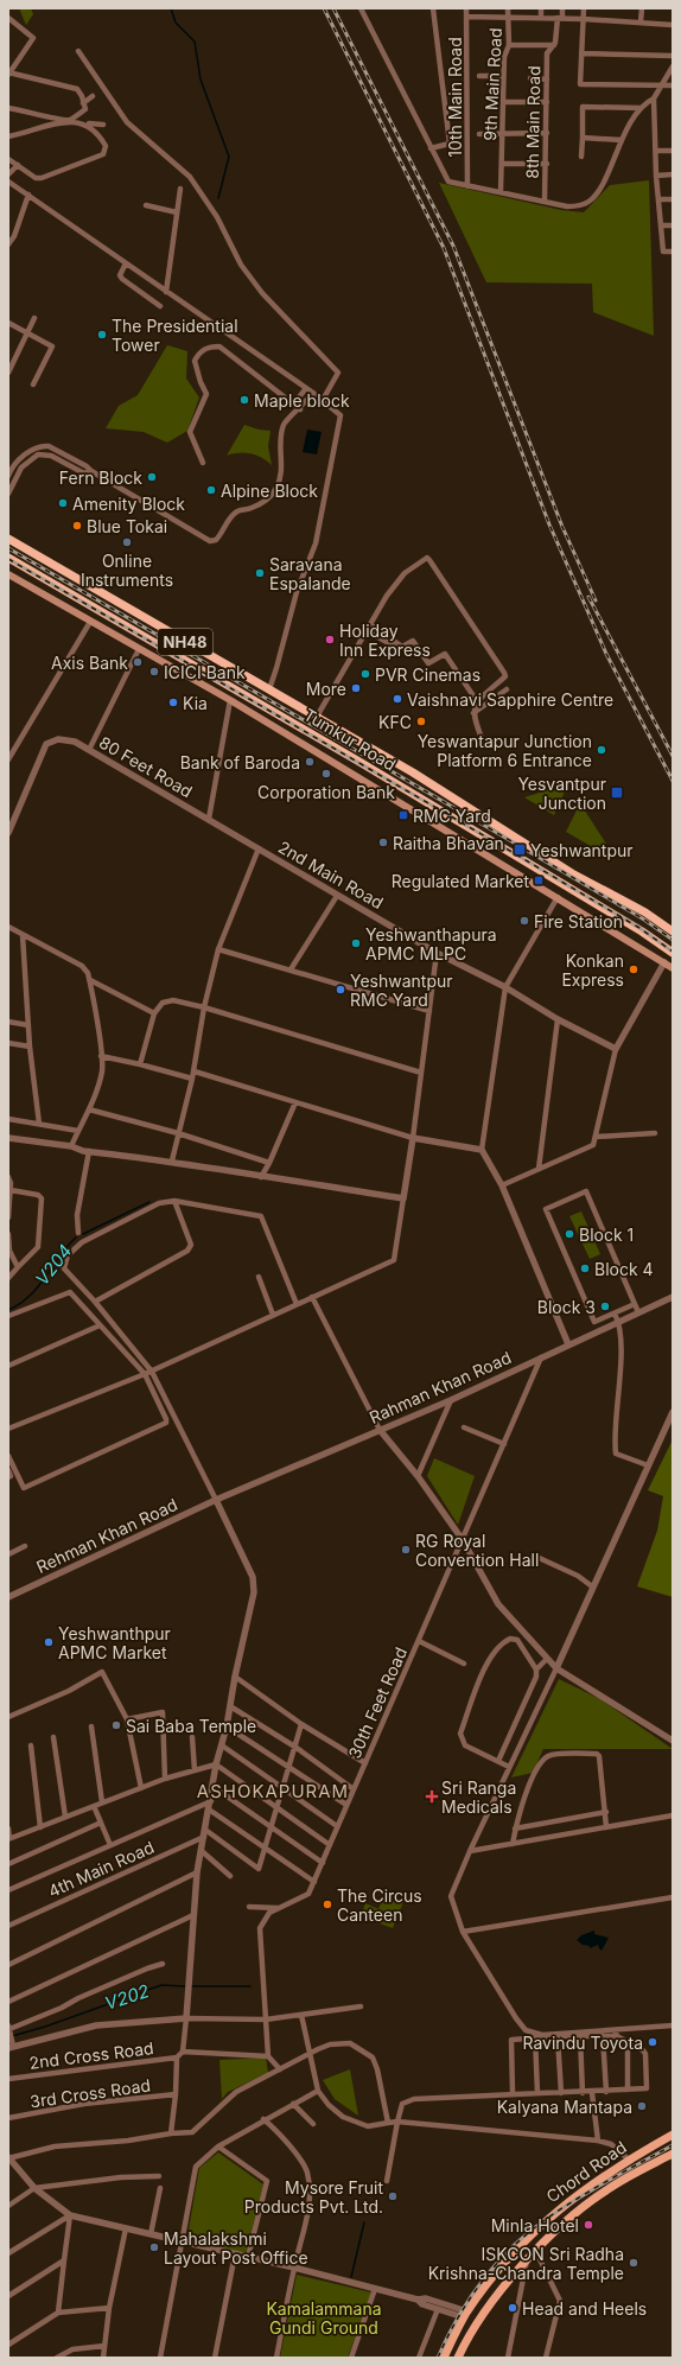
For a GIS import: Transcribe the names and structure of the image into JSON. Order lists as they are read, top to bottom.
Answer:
{
  "streets": {
    "highway": ["NH48", "Tumkur Road"],
    "main road": ["Chord Road"],
    "street": [
      "9th Main Road",
      "10th Main Road",
      "8th Main Road",
      "80 Feet Road",
      "2nd Main Road",
      "Rahman Khan Road",
      "Rehman Khan Road",
      "30th Feet Road",
      "4th Main Road",
      "2nd Cross Road",
      "3rd Cross Road"
    ]
  },
  "crossings": [
    ["80 Feet Road", "2nd Main Road"],
    ["Rahman Khan Road", "Rehman Khan Road"],
    ["Rahman Khan Road", "30th Feet Road"]
  ],
  "districts": ["ASHOKAPURAM"],
  "water": ["V204", "V202"],
  "parks": ["Kamalammana Gundi Ground"],
  "places": {
    "other": [
      "The Presidential Tower",
      "Maple block",
      "Fern Block",
      "Alpine Block",
      "Amenity Block",
      "Blue Tokai",
      "Online Instruments",
      "Saravana Espalande",
      "Holiday Inn Express",
      "Axis Bank",
      "ICICI Bank",
      "PVR Cinemas",
      "More",
      "Vaishnavi Sapphire Centre",
      "Kia",
      "KFC",
      "Yeswantapur Junction Platform 6 Entrance",
      "Bank of Baroda",
      "Corporation Bank",
      "Raitha Bhavan",
      "Fire Station",
      "Yeshwanthapura APMC MLPC",
      "Konkan Express",
      "Yeshwantpur RMC Yard",
      "Block 1",
      "Block 4",
      "Block 3",
      "RG Royal Convention Hall",
      "Yeshwanthpur APMC Market",
      "Sai Baba Temple",
      "The Circus Canteen",
      "Ravindu Toyota",
      "Kalyana Mantapa",
      "Mysore Fruit Products Pvt. Ltd.",
      "Minla Hotel",
      "Mahalakshmi Layout Post Office",
      "ISKCON Sri Radha Krishna-Chandra Temple",
      "Head and Heels"
    ],
    "transit": [
      "Yesvantpur Junction",
      "RMC Yard",
      "Yeshwantpur",
      "Regulated Market"
    ],
    "health": ["Sri Ranga Medicals"]
  }
}
